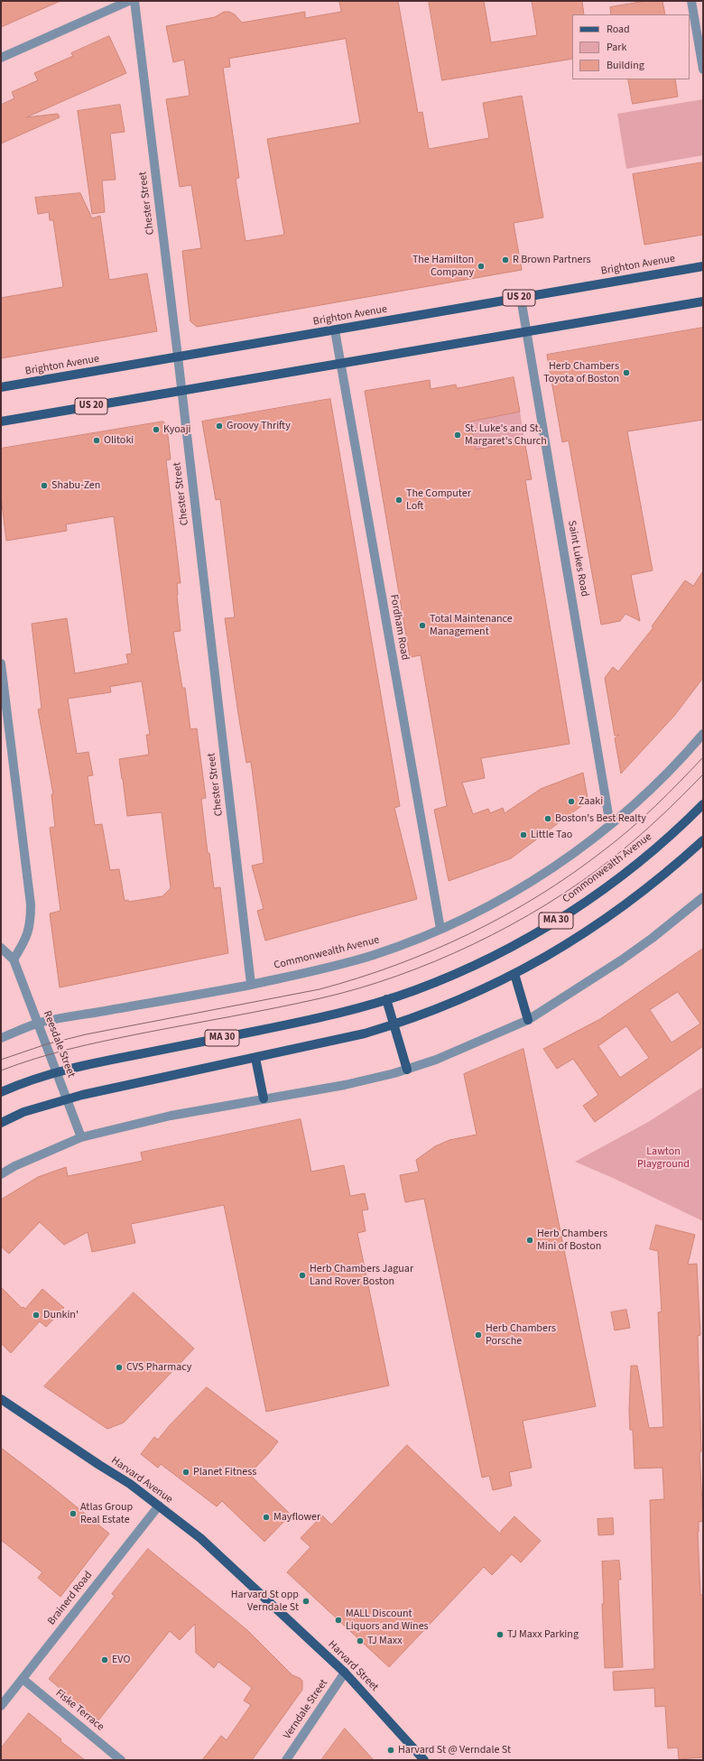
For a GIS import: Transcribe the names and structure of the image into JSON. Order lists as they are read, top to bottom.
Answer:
{
  "streets": {
    "main road": [
      "Brighton Avenue",
      "US 20",
      "Commonwealth Avenue",
      "MA 30",
      "Harvard Avenue",
      "Harvard Street"
    ],
    "street": [
      "Chester Street",
      "Saint Lukes Road",
      "Fordham Road",
      "Reesdale Street",
      "Brainerd Road",
      "Verndale Street",
      "Fiske Terrace"
    ]
  },
  "crossings": [
    ["Chester Street", "Brighton Avenue"],
    ["Chester Street", "US 20"],
    ["Chester Street", "Commonwealth Avenue"],
    ["Brighton Avenue", "Saint Lukes Road"],
    ["Brighton Avenue", "Fordham Road"],
    ["US 20", "Saint Lukes Road"],
    ["US 20", "Fordham Road"],
    ["Saint Lukes Road", "Commonwealth Avenue"],
    ["Fordham Road", "Commonwealth Avenue"],
    ["Commonwealth Avenue", "Reesdale Street"],
    ["MA 30", "Reesdale Street"],
    ["Harvard Avenue", "Brainerd Road"],
    ["Harvard Avenue", "Harvard Street"],
    ["Brainerd Road", "Fiske Terrace"],
    ["Harvard Street", "Verndale Street"]
  ],
  "parks": ["Lawton Playground"],
  "places": [
    "R Brown Partners",
    "The Hamilton Company",
    "Herb Chambers Toyota of Boston",
    "Groovy Thrifty",
    "Kyoaji",
    "St. Luke's and St. Margaret's Church",
    "Olitoki",
    "Shabu-Zen",
    "The Computer Loft",
    "Total Maintenance Management",
    "Zaaki",
    "Boston's Best Realty",
    "Little Tao",
    "Herb Chambers Mini of Boston",
    "Herb Chambers Jaguar Land Rover Boston",
    "Dunkin'",
    "Herb Chambers Porsche",
    "CVS Pharmacy",
    "Planet Fitness",
    "Atlas Group Real Estate",
    "Mayflower",
    "Harvard St opp Verndale St",
    "MALL Discount Liquors and Wines",
    "TJ Maxx Parking",
    "TJ Maxx",
    "EVO",
    "Harvard St @ Verndale St"
  ],
  "legend": ["Road", "Park", "Building"]
}
